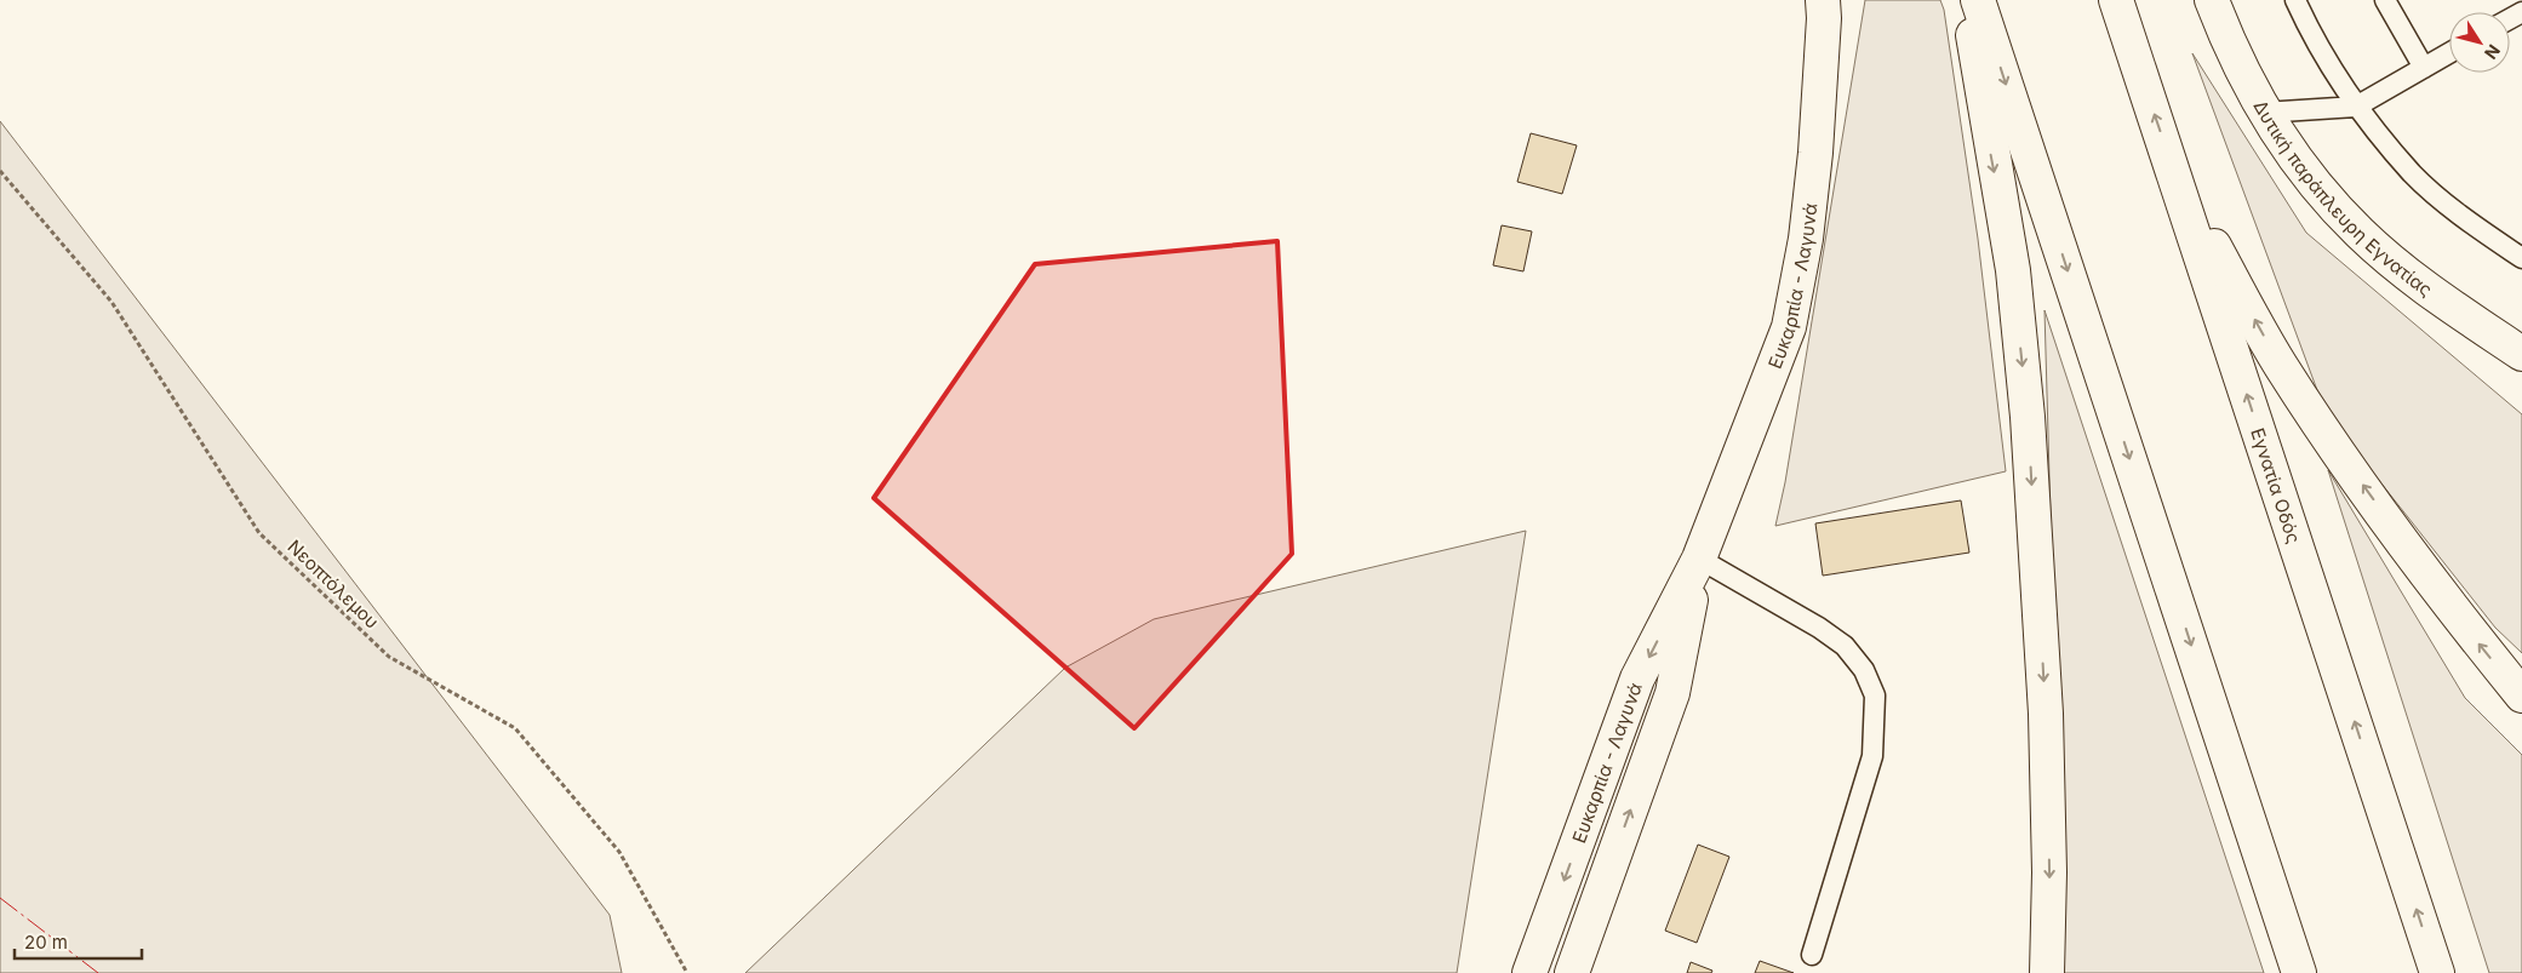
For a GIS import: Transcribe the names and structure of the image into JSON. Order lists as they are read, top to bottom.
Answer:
{
  "streets": {
    "main road": ["Δυτική παράπλευρη Εγνατίας", "Ευκαρπία - Λαγυνά", "Εγνατία Οδός"],
    "path": ["Νεοπτόλεμου"]
  },
  "scale_bar": "20 m",
  "north": "bottom right"
}
